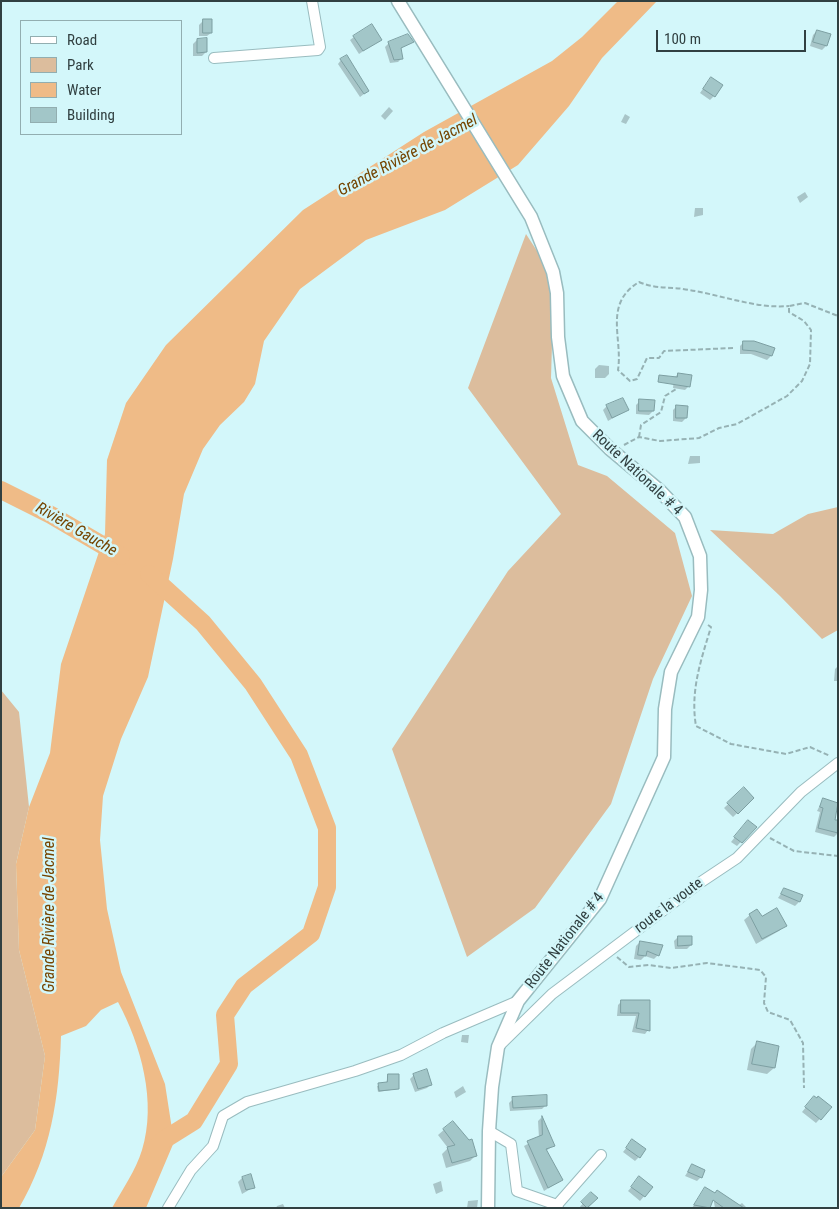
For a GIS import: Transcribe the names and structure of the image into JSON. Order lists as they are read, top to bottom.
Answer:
{
  "streets": {
    "main road": ["Route Nationale # 4"],
    "street": ["route la voute"]
  },
  "crossings": [
    ["Route Nationale # 4", "route la voute"]
  ],
  "water": ["Grande Rivière de Jacmel", "Rivière Gauche"],
  "legend": [
    "Road",
    "Park",
    "Water",
    "Building"
  ],
  "scale_bar": "100 m"
}
